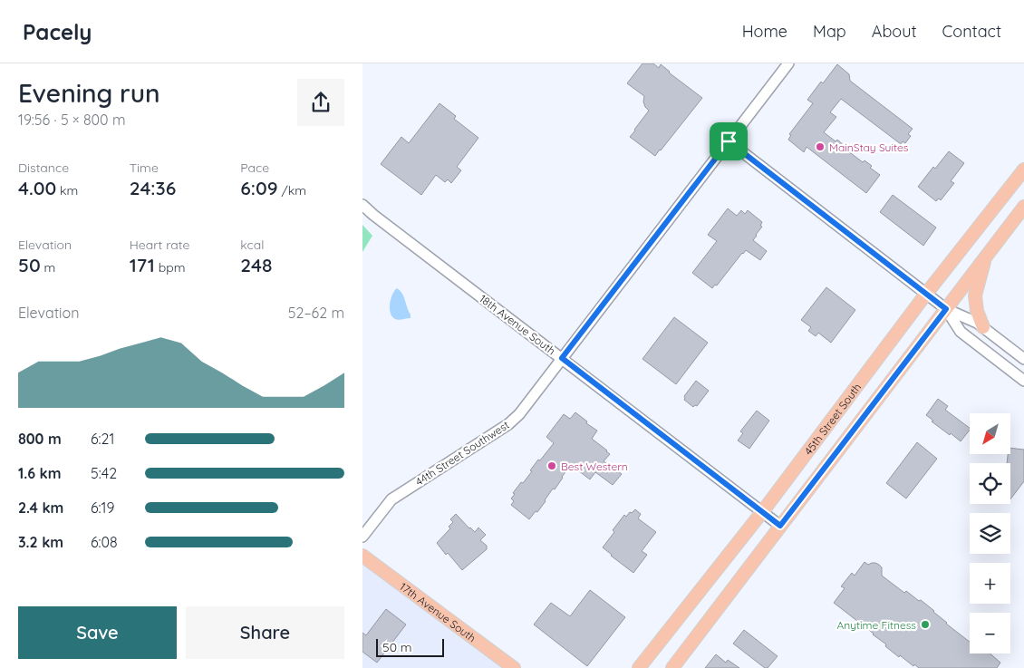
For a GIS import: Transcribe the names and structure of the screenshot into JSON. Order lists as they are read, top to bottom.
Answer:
{
  "streets": {
    "main road": ["45th Street South", "17th Avenue South"],
    "street": ["18th Avenue South", "44th Street Southwest"]
  },
  "crossings": [
    ["18th Avenue South", "45th Street South"],
    ["18th Avenue South", "44th Street Southwest"]
  ],
  "places": ["MainStay Suites", "Best Western", "Anytime Fitness"],
  "scale_bar": "50 m",
  "north": "bottom left",
  "page": {
    "header": "Pacely",
    "nav": [
      "Home",
      "Map",
      "About",
      "Contact"
    ],
    "heading": ["Evening run", "19:56 · 5 × 800 m"],
    "stats": [
      ["Distance", "4.00 km"],
      ["Time", "24:36"],
      ["Pace", "6:09 /km"],
      ["Elevation", "50 m"],
      ["Heart rate", "171 bpm"],
      ["kcal", "248"]
    ],
    "chart": ["Elevation", "52–62 m"],
    "map_buttons": ["+", "−"],
    "list": [
      {
        "name": "800 m",
        "note": "6:21"
      },
      {
        "name": "1.6 km",
        "note": "5:42"
      },
      {
        "name": "2.4 km",
        "note": "6:19"
      },
      {
        "name": "3.2 km",
        "note": "6:08"
      }
    ],
    "buttons": ["Save", "Share"],
    "scale": "50 m"
  }
}
